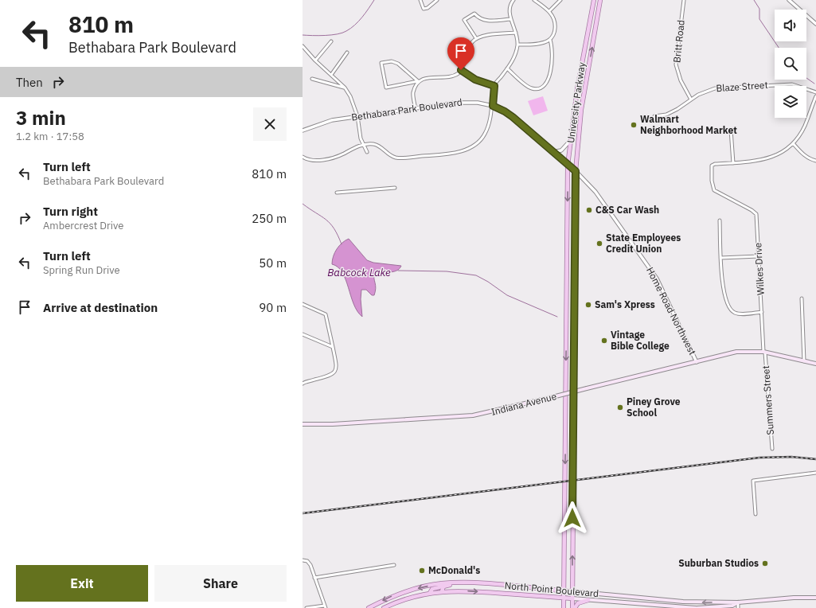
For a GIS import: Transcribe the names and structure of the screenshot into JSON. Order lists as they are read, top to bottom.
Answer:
{
  "streets": {
    "main road": ["University Parkway", "Indiana Avenue", "North Point Boulevard"],
    "street": [
      "Britt Road",
      "Blaze Street",
      "Bethabara Park Boulevard",
      "Wilkes Drive",
      "Home Road Northwest",
      "Summers Street"
    ]
  },
  "crossings": [
    ["Britt Road", "Blaze Street"],
    ["University Parkway", "Bethabara Park Boulevard"],
    ["University Parkway", "Home Road Northwest"],
    ["University Parkway", "North Point Boulevard"],
    ["Bethabara Park Boulevard", "Home Road Northwest"],
    ["Wilkes Drive", "Summers Street"],
    ["Wilkes Drive", "Indiana Avenue"],
    ["Home Road Northwest", "Indiana Avenue"],
    ["Summers Street", "Indiana Avenue"]
  ],
  "water": ["Babcock Lake"],
  "places": [
    "Walmart Neighborhood Market",
    "C&S Car Wash",
    "State Employees Credit Union",
    "Sam's Xpress",
    "Vintage Bible College",
    "Piney Grove School",
    "Suburban Studios",
    "McDonald's"
  ],
  "page": {
    "turn": ["810 m", "Bethabara Park Boulevard"],
    "then": "Then",
    "heading": ["3 min", "1.2 km · 17:58"],
    "list": [
      {
        "name": "Turn left",
        "note": "Bethabara Park Boulevard",
        "value": "810 m"
      },
      {
        "name": "Turn right",
        "note": "Ambercrest Drive",
        "value": "250 m"
      },
      {
        "name": "Turn left",
        "note": "Spring Run Drive",
        "value": "50 m"
      },
      {
        "name": "Arrive at destination",
        "value": "90 m"
      }
    ],
    "buttons": ["Exit", "Share"]
  }
}
